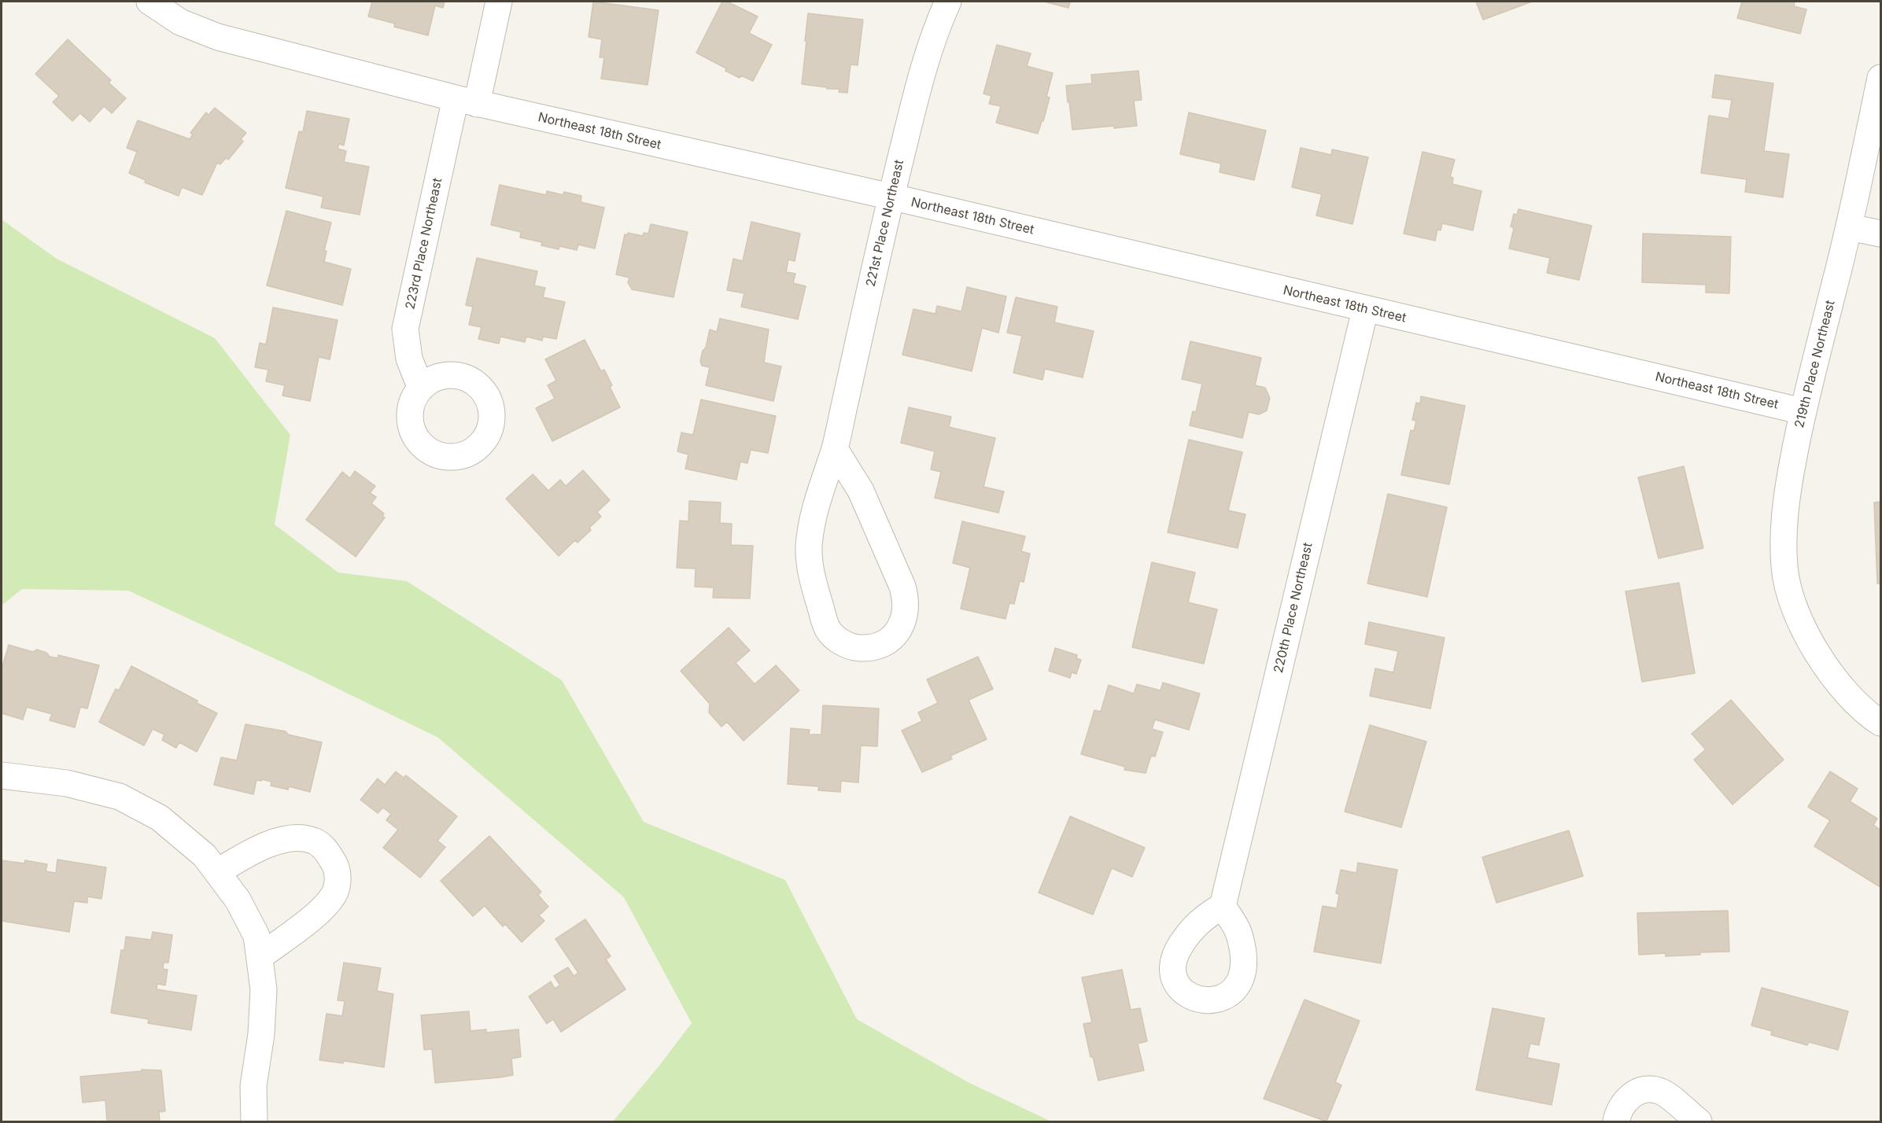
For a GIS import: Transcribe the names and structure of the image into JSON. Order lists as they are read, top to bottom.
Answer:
{
  "streets": {
    "street": [
      "Northeast 18th Street",
      "221st Place Northeast",
      "223rd Place Northeast",
      "219th Place Northeast",
      "220th Place Northeast"
    ]
  },
  "crossings": [
    ["Northeast 18th Street", "221st Place Northeast"],
    ["Northeast 18th Street", "223rd Place Northeast"],
    ["Northeast 18th Street", "219th Place Northeast"],
    ["Northeast 18th Street", "220th Place Northeast"]
  ]
}
